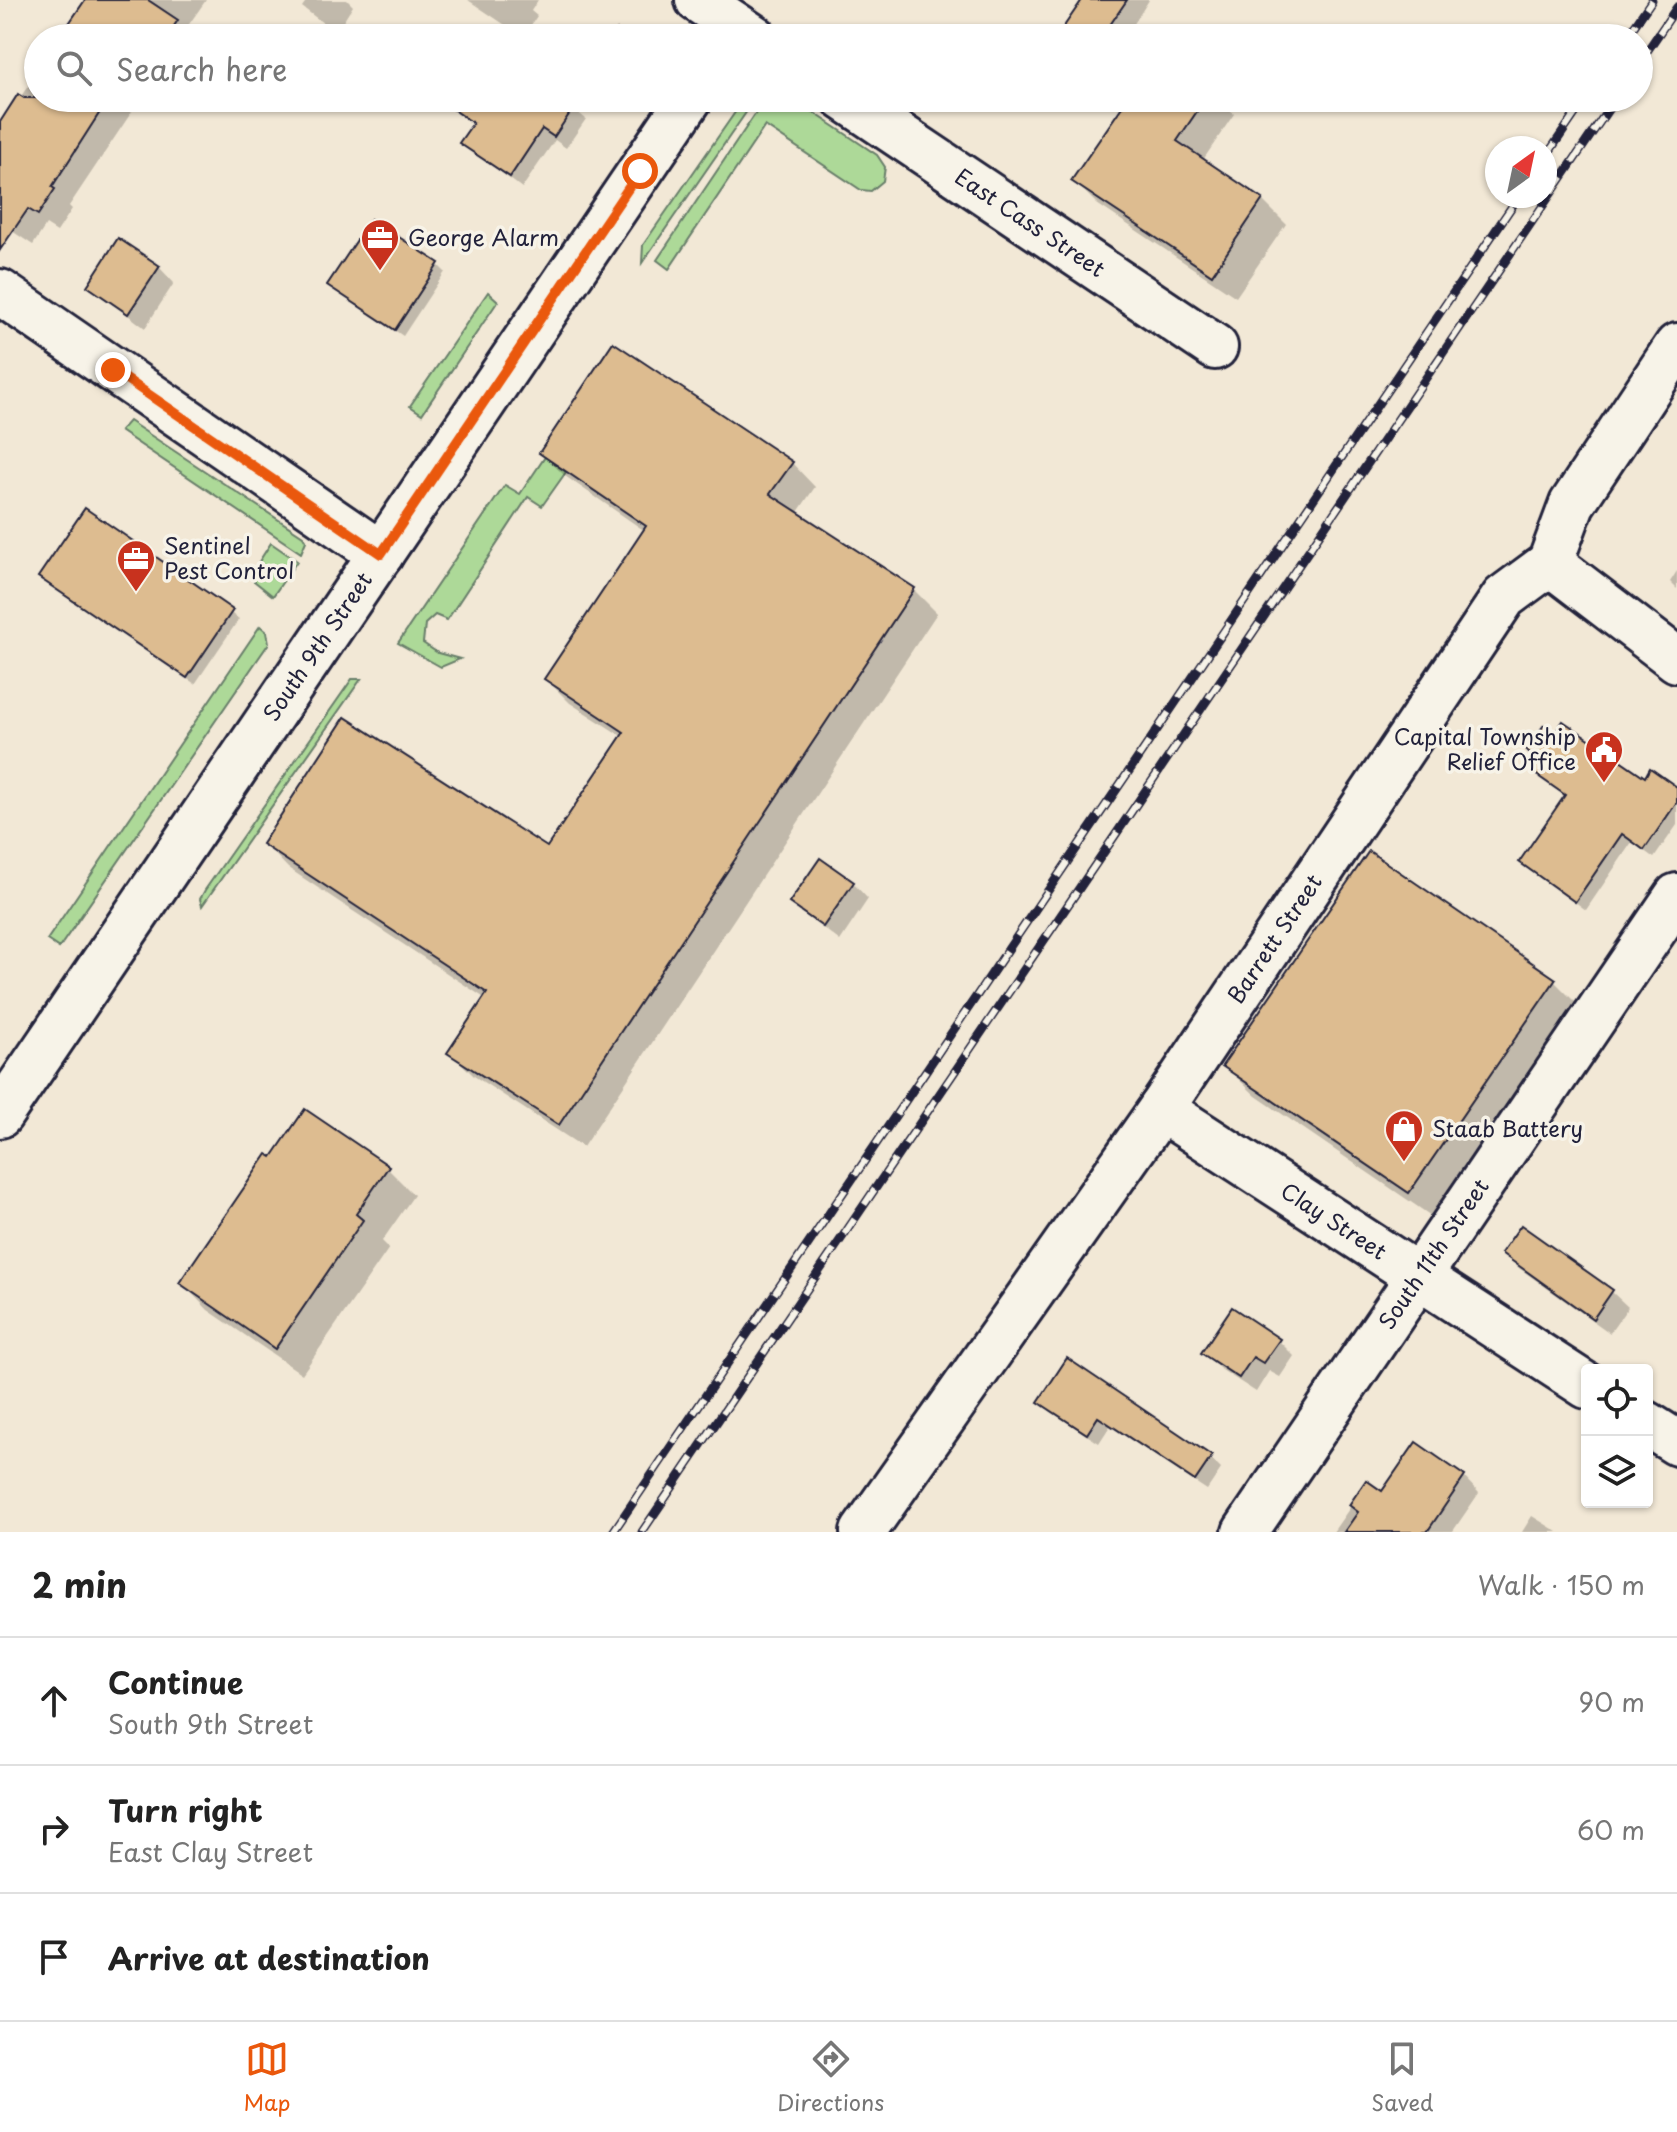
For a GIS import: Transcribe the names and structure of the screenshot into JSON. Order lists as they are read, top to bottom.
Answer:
{
  "streets": {
    "street": [
      "East Cass Street",
      "South 9th Street",
      "Barrett Street",
      "Clay Street",
      "South 11th Street"
    ]
  },
  "crossings": [
    ["Barrett Street", "Clay Street"],
    ["Clay Street", "South 11th Street"]
  ],
  "places": {
    "office": ["George Alarm", "Sentinel Pest Control"],
    "public building": ["Capital Township Relief Office"],
    "shop": ["Staab Battery"]
  },
  "north": "top right",
  "page": {
    "search": "Search here",
    "heading": ["2 min", "Walk · 150 m"],
    "list": [
      ["Continue", "South 9th Street", "90 m"],
      ["Turn right", "East Clay Street", "60 m"],
      "Arrive at destination"
    ],
    "nav": ["Map", "Directions", "Saved"]
  }
}
